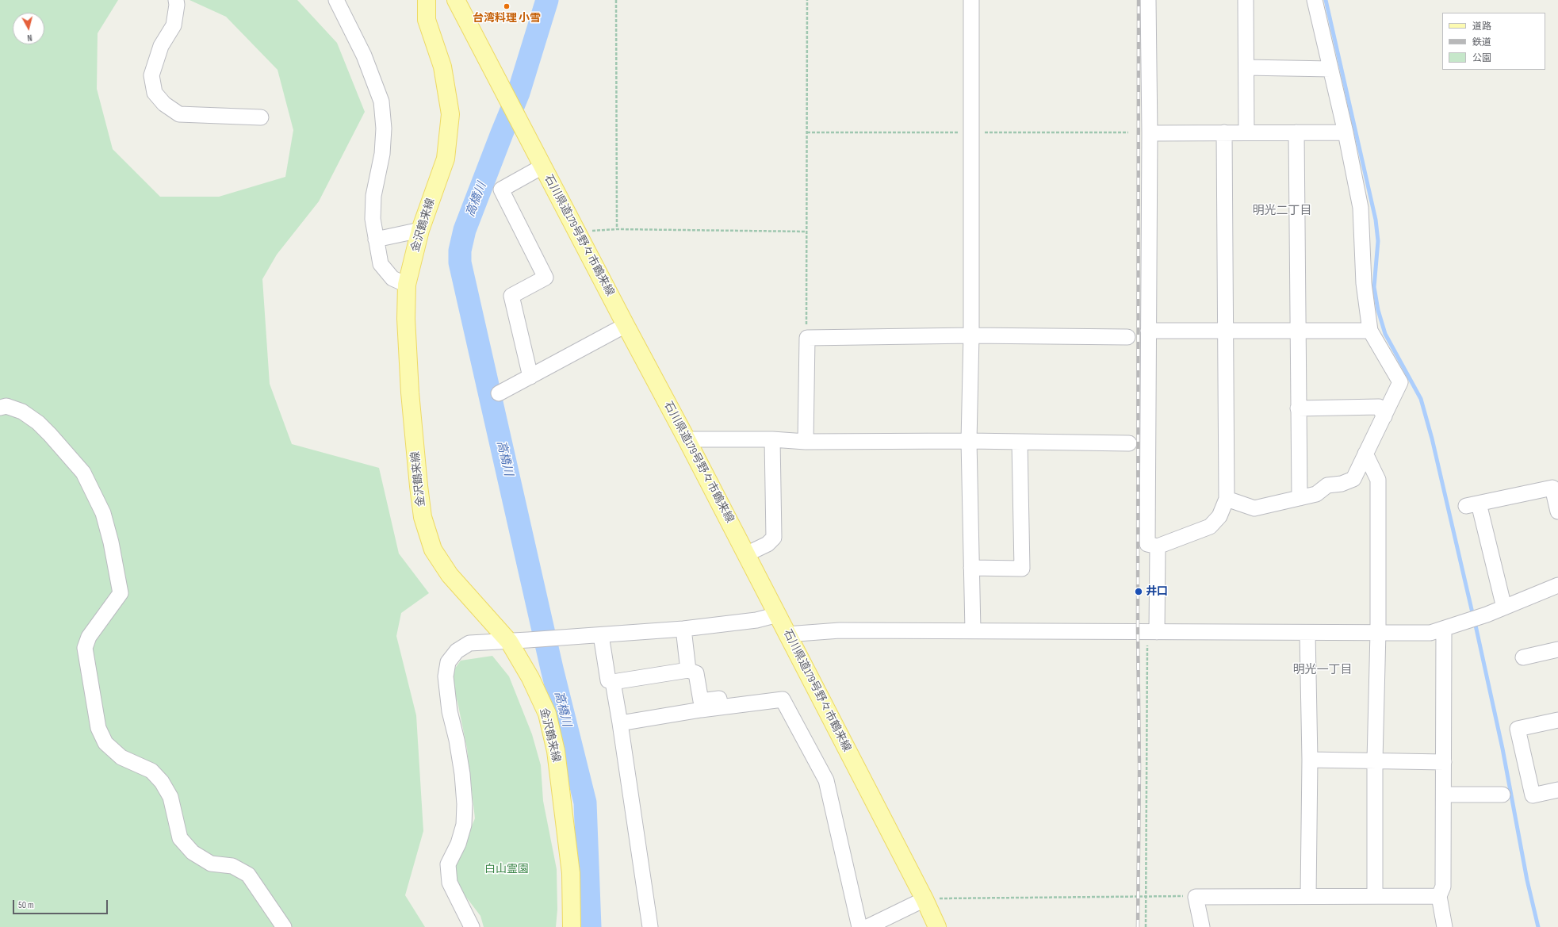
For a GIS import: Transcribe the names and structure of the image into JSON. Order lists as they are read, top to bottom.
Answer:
{
  "streets": {
    "main road": ["金沢鶴来線", "石川県道179号野々市鶴来線"]
  },
  "districts": ["明光二丁目", "明光一丁目"],
  "water": ["高橋川"],
  "parks": ["白山霊園"],
  "places": ["台湾料理 小雪", "井口"],
  "legend": ["道路", "鉄道", "公園"],
  "scale_bar": "50 m",
  "north": "bottom"
}
